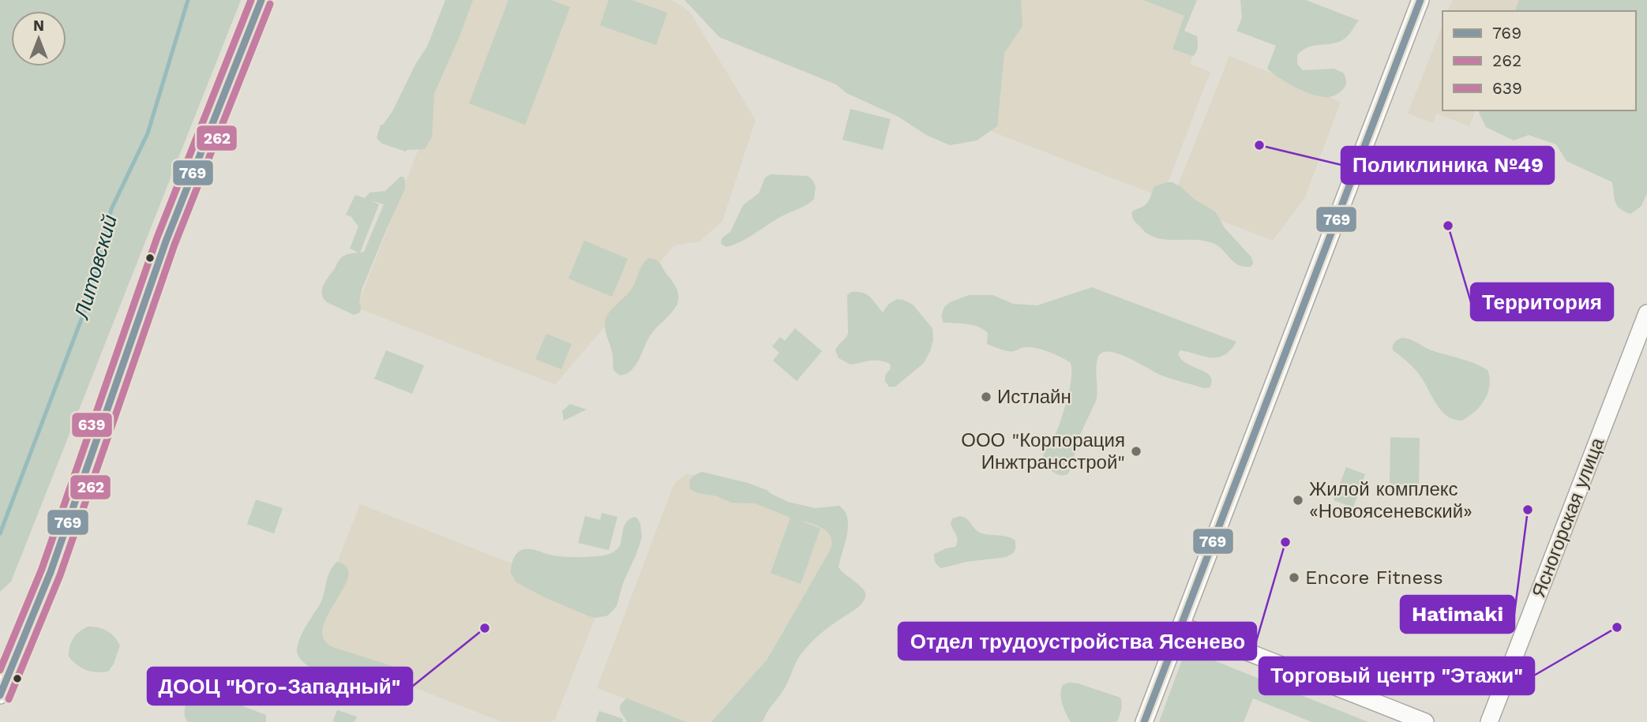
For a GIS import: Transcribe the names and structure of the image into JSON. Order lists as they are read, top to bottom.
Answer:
{
  "streets": {
    "main road": ["Ясногорская улица"]
  },
  "water": ["Литовский"],
  "places": [
    "Поликлиника №49",
    "Территория",
    "Истлайн",
    "ООО \"Корпорация Инжтрансстрой\"",
    "Жилой комплекс «Новоясеневский»",
    "Hatimaki",
    "Отдел трудоустройства Ясенево",
    "Encore Fitness",
    "Торговый центр \"Этажи\"",
    "ДООЦ \"Юго-Западный\""
  ],
  "lines": ["transit line 769", "transit line 639", "transit line 262"],
  "legend": ["769", "262", "639"],
  "north": "top"
}
